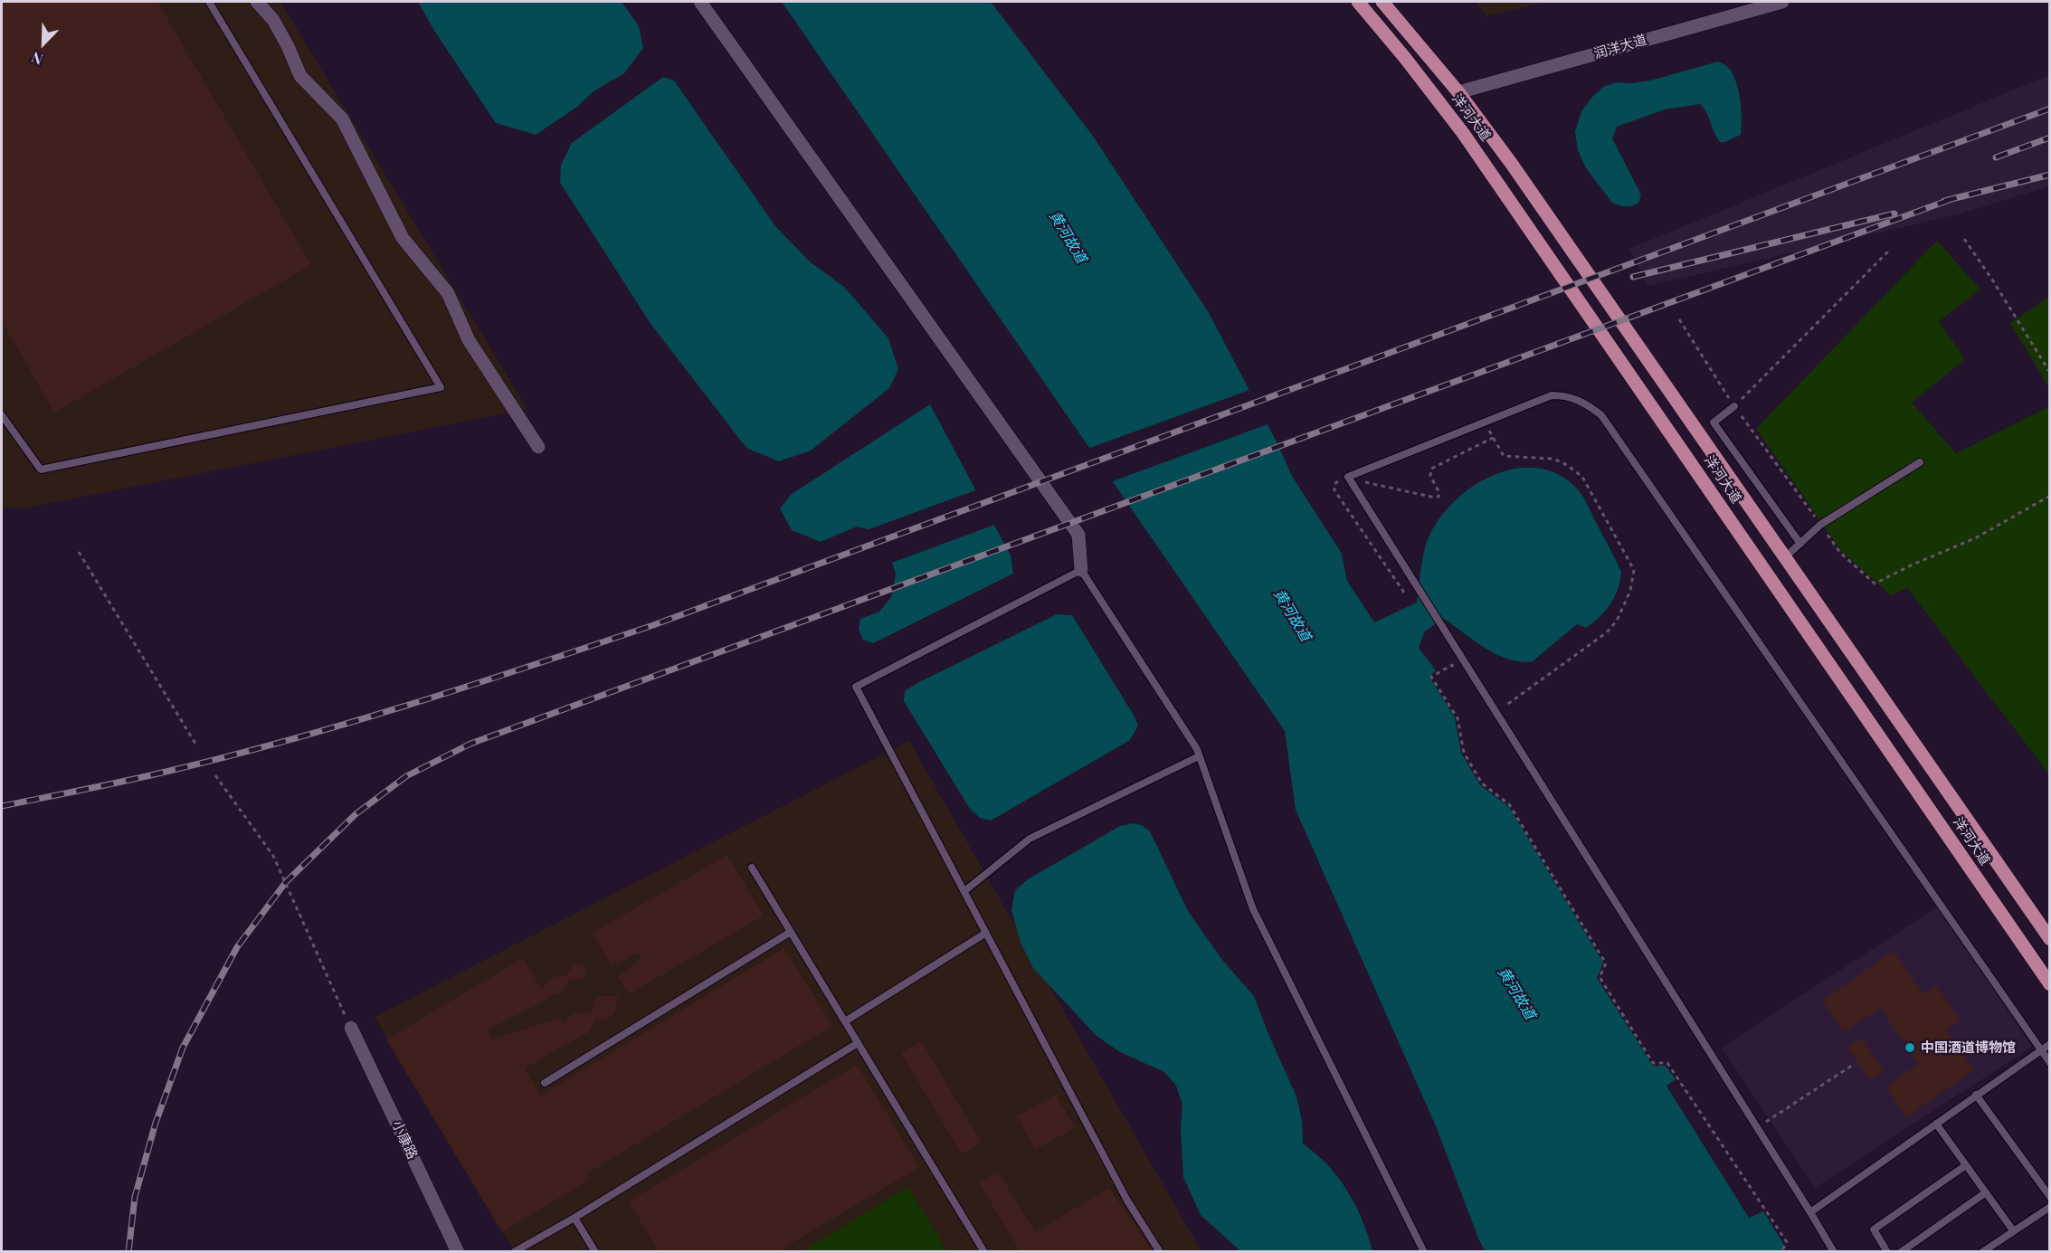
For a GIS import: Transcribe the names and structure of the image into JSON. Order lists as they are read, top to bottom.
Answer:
{
  "streets": {
    "main road": ["洋河大道"],
    "street": ["润洋大道", "小康路"]
  },
  "crossings": [
    ["润洋大道", "洋河大道"]
  ],
  "water": ["黄河故道"],
  "places": ["中国酒道博物馆"],
  "north": "bottom left"
}
